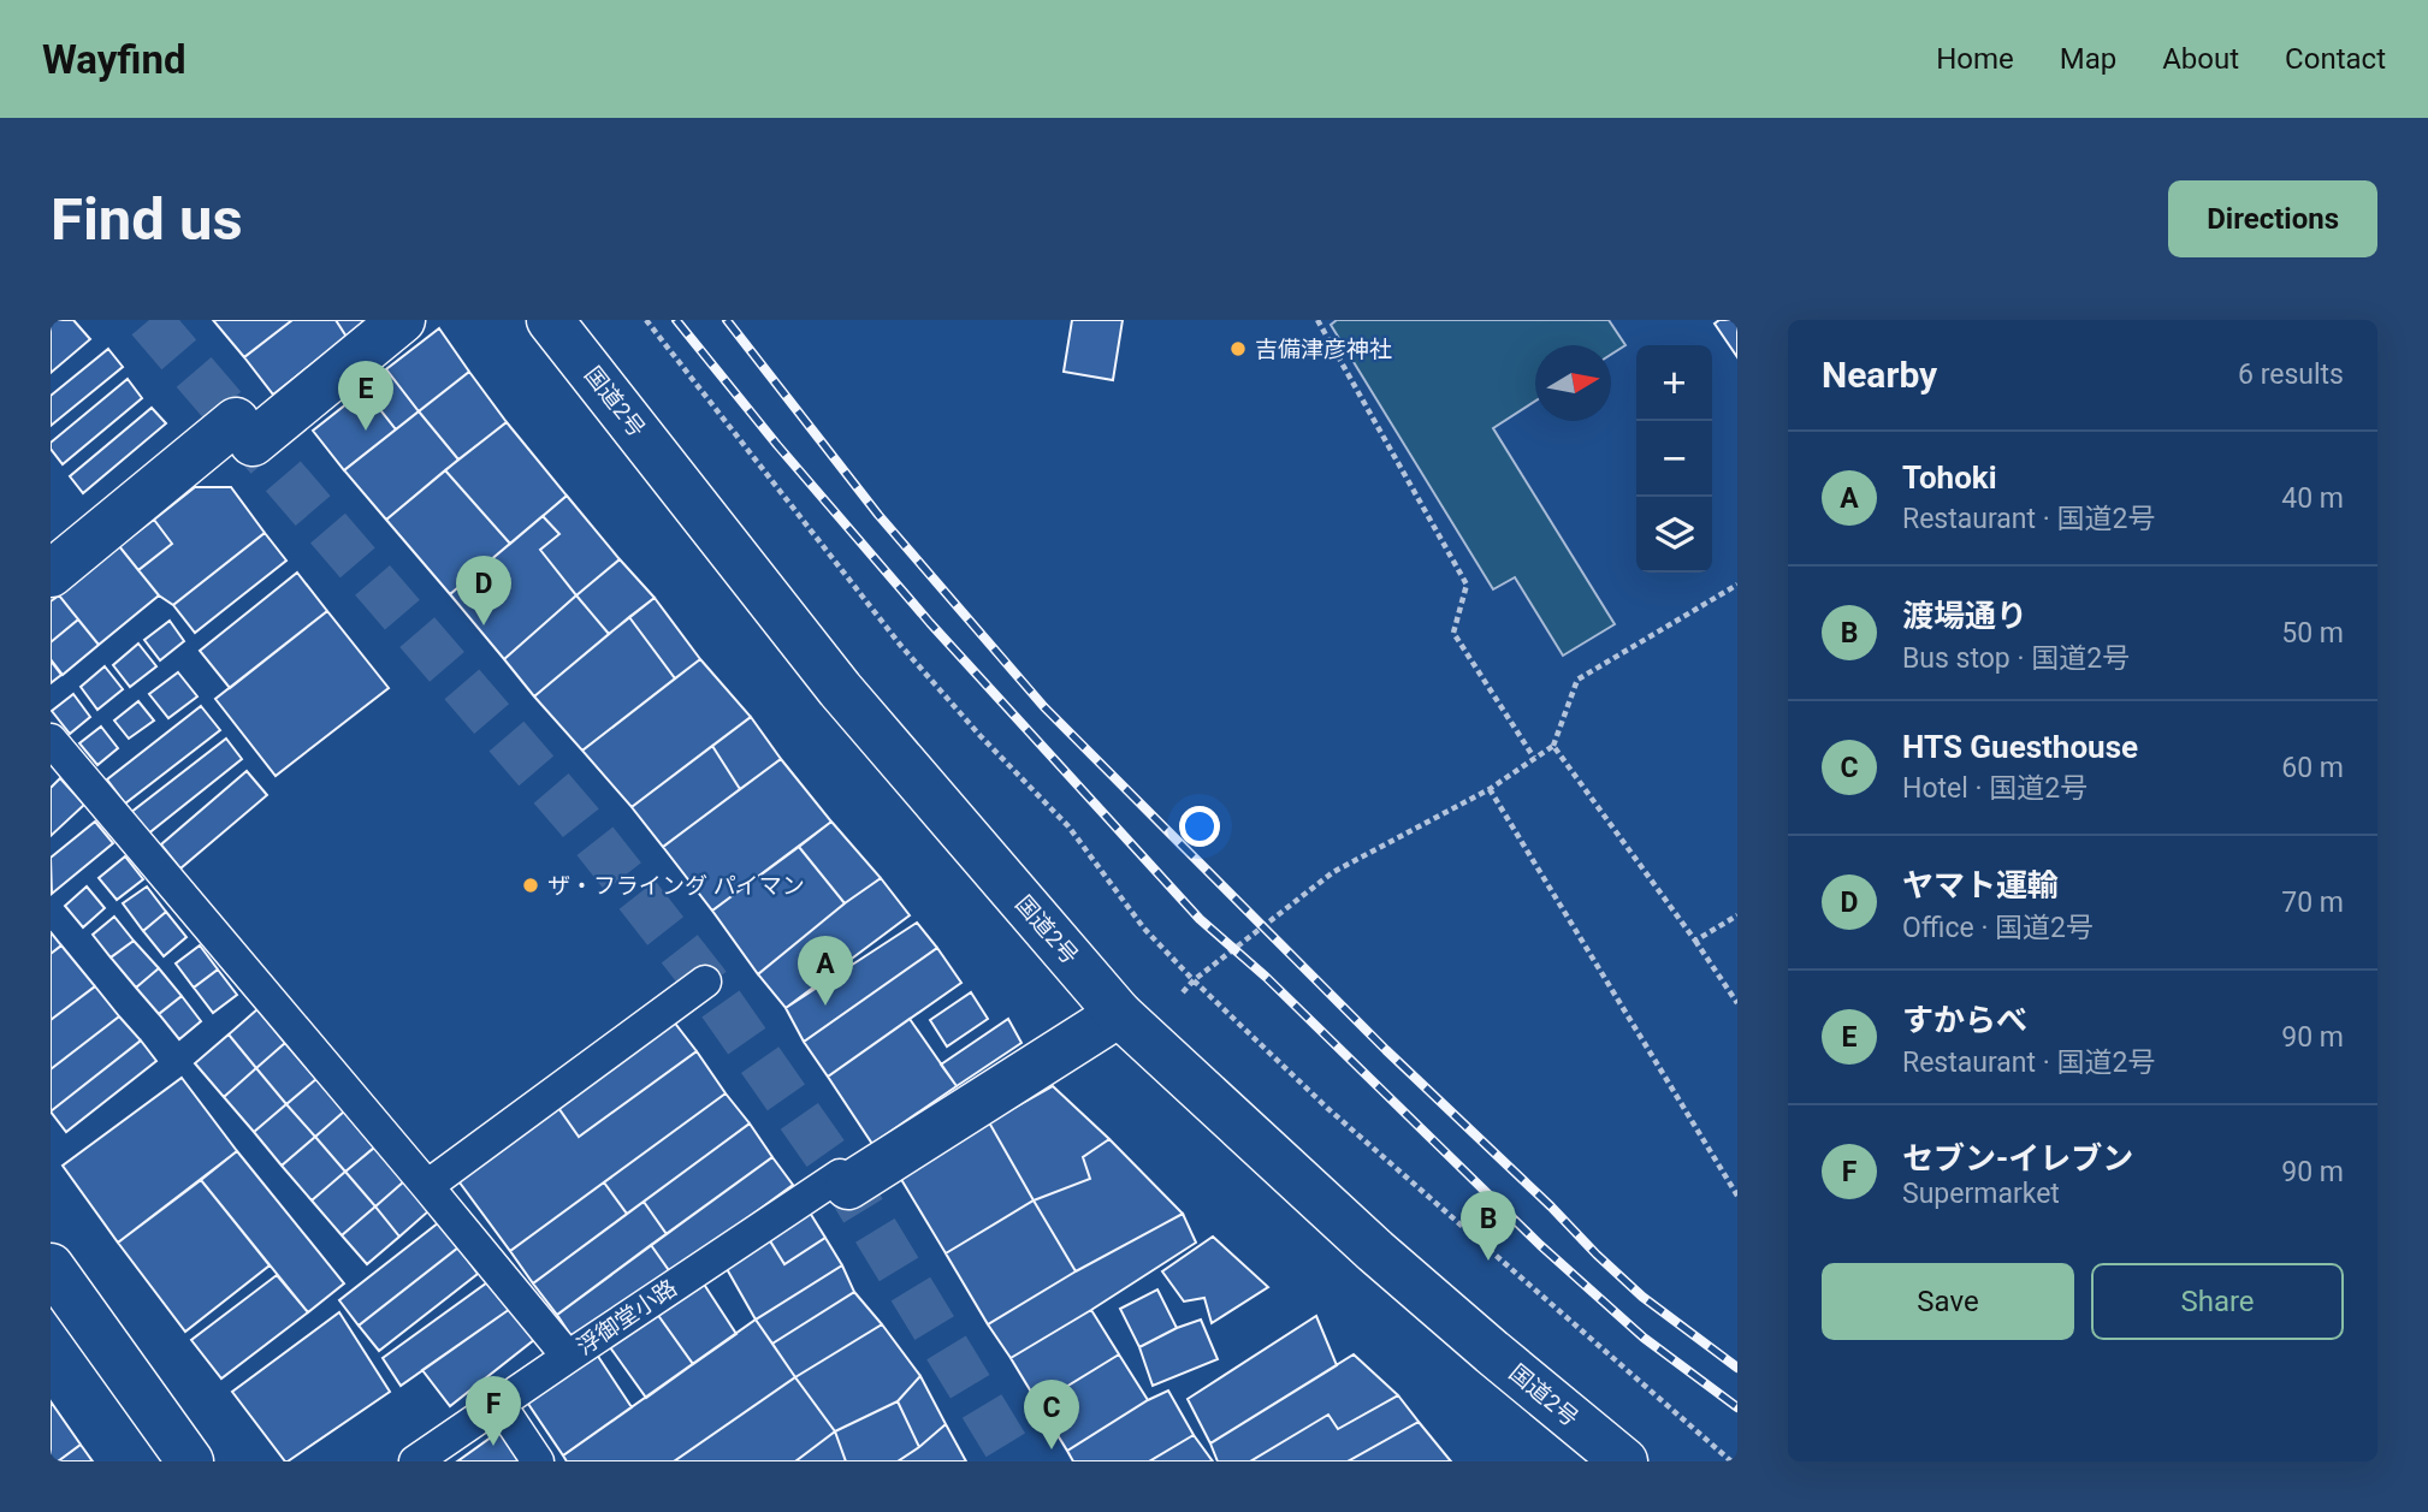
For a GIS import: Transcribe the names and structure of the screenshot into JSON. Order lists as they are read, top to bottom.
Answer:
{
  "streets": {
    "main road": ["国道2号"],
    "lane": ["浮御堂小路"]
  },
  "places": ["吉備津彦神社", "ザ・フライング パイマン"],
  "north": "right",
  "page": {
    "header": "Wayfind",
    "nav": [
      "Home",
      "Map",
      "About",
      "Contact"
    ],
    "buttons": [
      "Directions",
      ["Save", "Share"]
    ],
    "title": "Find us",
    "heading": ["Nearby", "6 results"],
    "map_buttons": ["+", "−"],
    "pins": [
      "E",
      "D",
      "A",
      "B",
      "F",
      "C"
    ],
    "list": [
      {
        "mark": "A",
        "name": "Tohoki",
        "note": "Restaurant · 国道2号",
        "value": "40 m"
      },
      {
        "mark": "B",
        "name": "渡場通り",
        "note": "Bus stop · 国道2号",
        "value": "50 m"
      },
      {
        "mark": "C",
        "name": "HTS Guesthouse",
        "note": "Hotel · 国道2号",
        "value": "60 m"
      },
      {
        "mark": "D",
        "name": "ヤマト運輸",
        "note": "Office · 国道2号",
        "value": "70 m"
      },
      {
        "mark": "E",
        "name": "すからべ",
        "note": "Restaurant · 国道2号",
        "value": "90 m"
      },
      {
        "mark": "F",
        "name": "セブン-イレブン",
        "note": "Supermarket",
        "value": "90 m"
      }
    ]
  }
}
